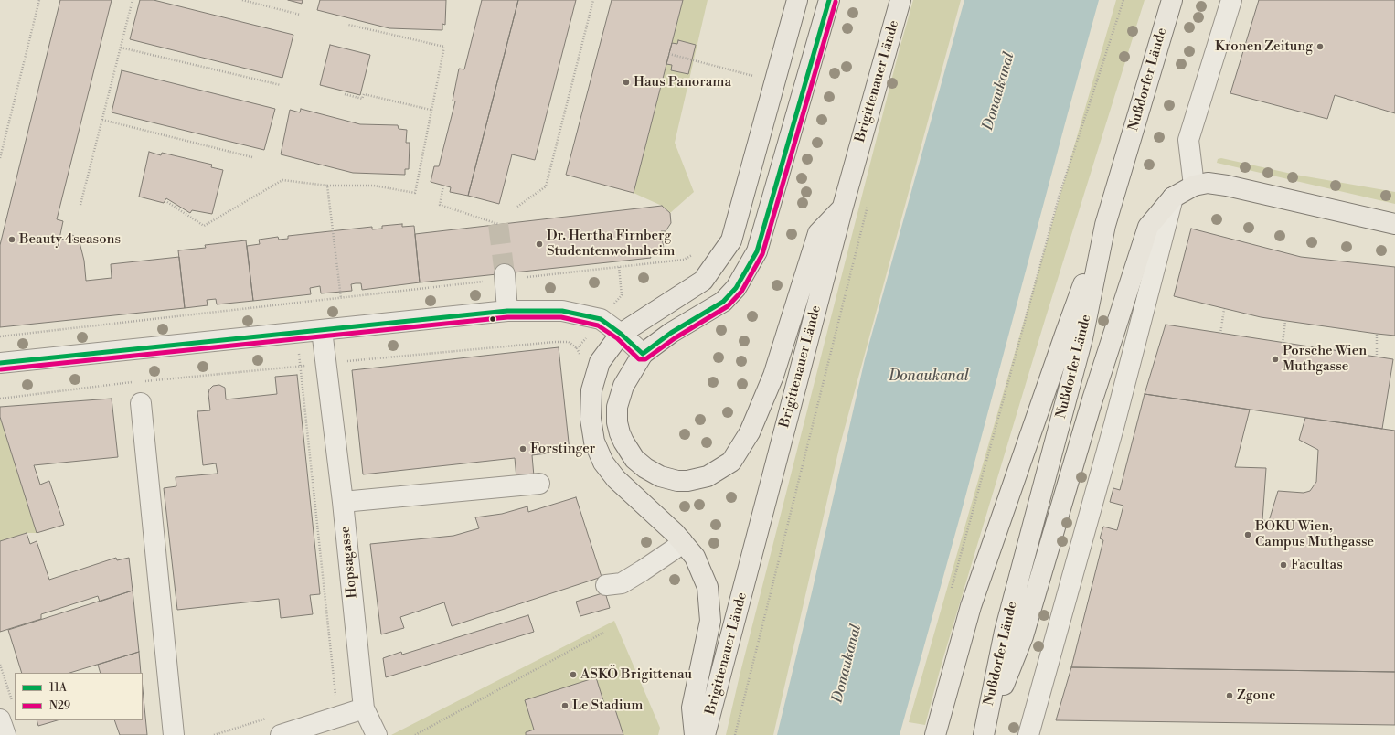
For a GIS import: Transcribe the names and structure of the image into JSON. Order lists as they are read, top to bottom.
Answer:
{
  "streets": {
    "main road": ["Nußdorfer Lände", "Brigittenauer Lände"],
    "street": ["Hopsagasse"]
  },
  "water": ["Donaukanal"],
  "places": [
    "Kronen Zeitung",
    "Haus Panorama",
    "Beauty 4seasons",
    "Dr. Hertha Firnberg Studentenwohnheim",
    "Porsche Wien Muthgasse",
    "Forstinger",
    "BOKU Wien, Campus Muthgasse",
    "Facultas",
    "ASKÖ Brigittenau",
    "Zgonc",
    "Le Stadium"
  ],
  "lines": ["transit line 11A", "transit line N29"],
  "legend": ["11A", "N29"]
}
